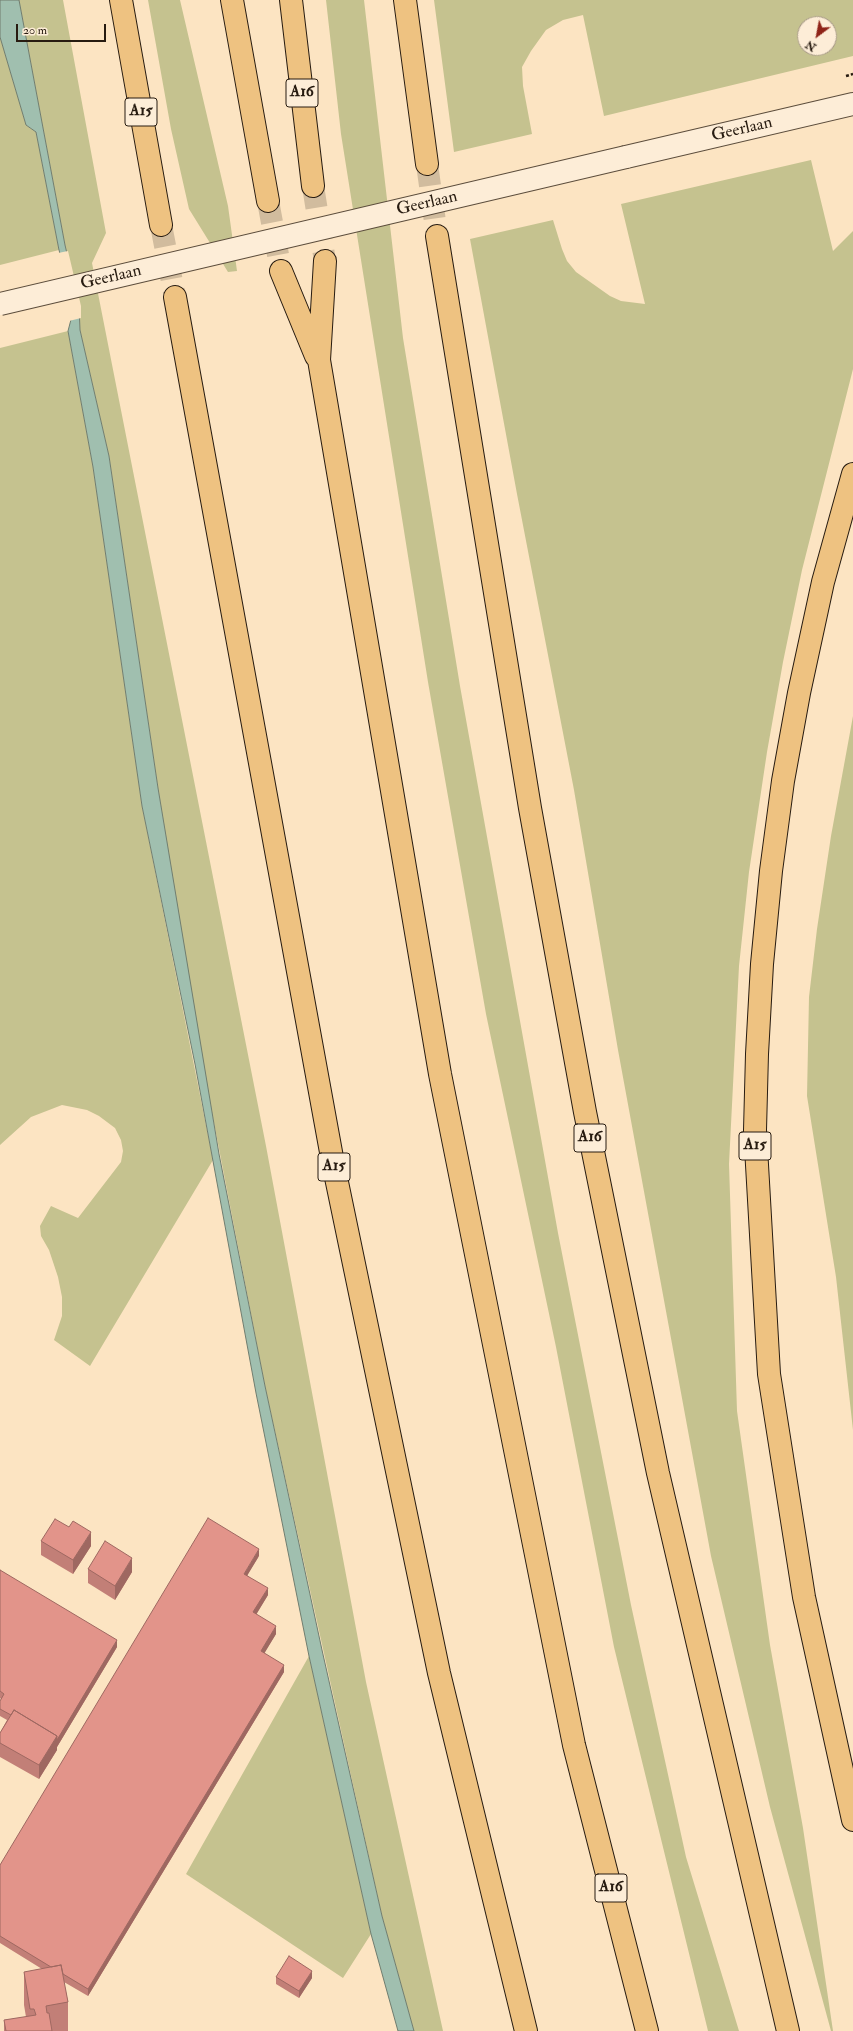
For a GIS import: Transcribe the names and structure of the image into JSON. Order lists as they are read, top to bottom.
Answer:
{
  "streets": {
    "highway": ["A16", "A15"],
    "street": ["Geerlaan"]
  },
  "scale_bar": "20 m",
  "north": "bottom left"
}
